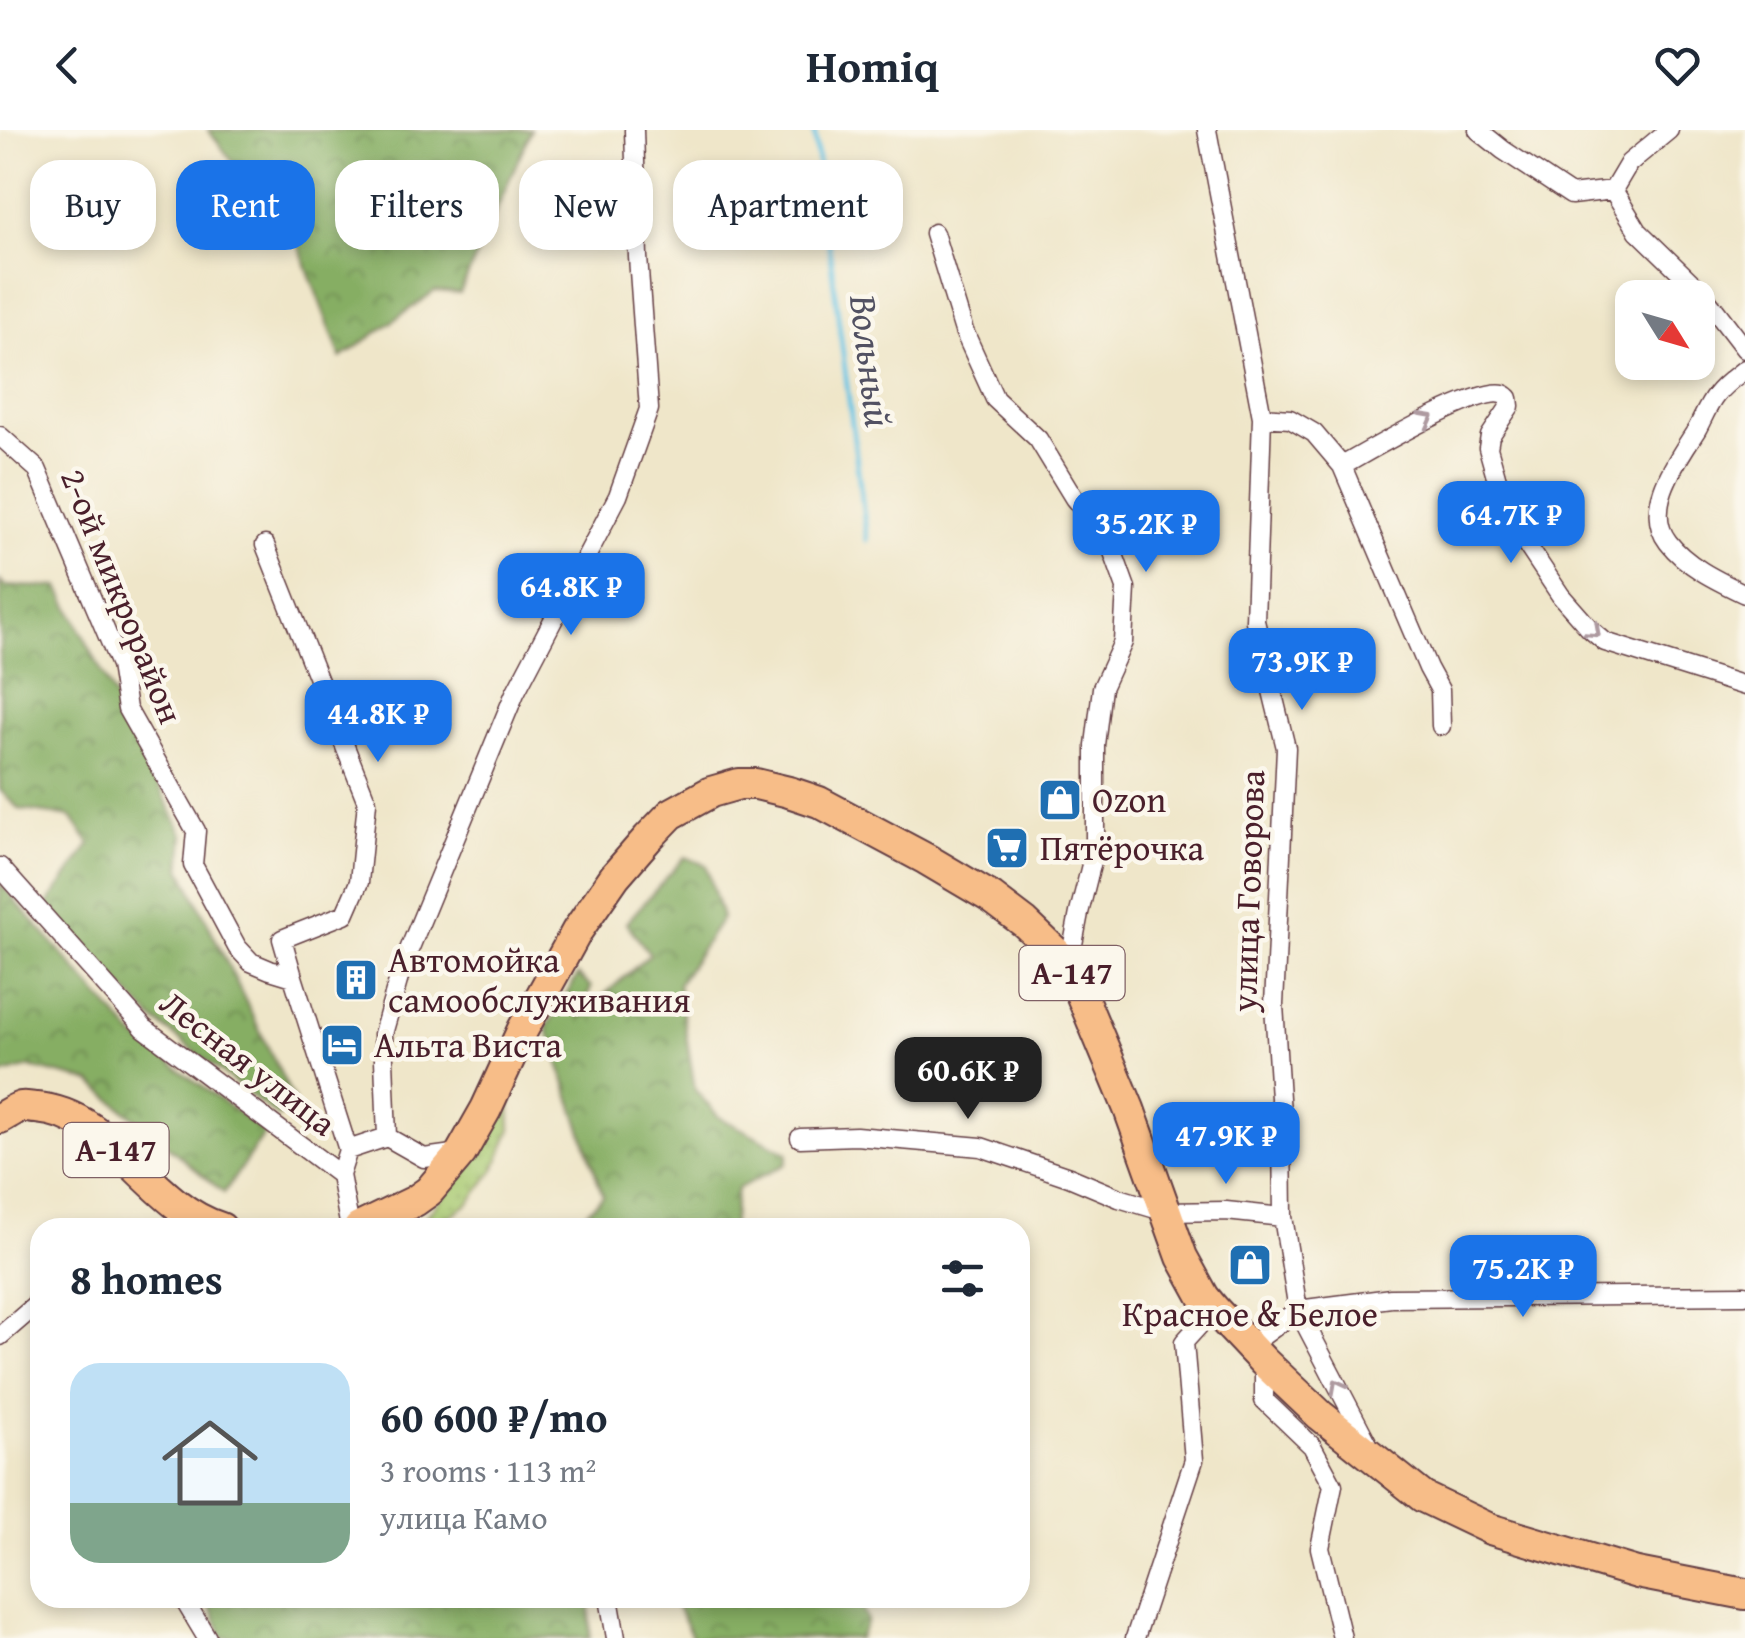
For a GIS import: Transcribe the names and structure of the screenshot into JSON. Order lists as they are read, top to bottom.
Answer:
{
  "streets": {
    "highway": ["А-147"],
    "street": ["2-ой микрорайон", "улица Говорова", "Лесная улица"]
  },
  "crossings": [
    ["улица Говорова", "А-147"]
  ],
  "water": ["Вольный"],
  "places": {
    "shop": ["Ozon", "Красное & Белое"],
    "supermarket": ["Пятёрочка"],
    "building": ["Автомойка самообслуживания"],
    "hotel": ["Альта Виста"]
  },
  "north": "bottom right",
  "page": {
    "header": "Homiq",
    "chip": [
      "Buy",
      "Rent",
      "Filters",
      "New",
      "Apartment"
    ],
    "price": [
      "64.7K ₽",
      "35.2K ₽",
      "64.8K ₽",
      "73.9K ₽",
      "44.8K ₽",
      "60.6K ₽",
      "47.9K ₽",
      "75.2K ₽"
    ],
    "heading": "8 homes",
    "list": [
      {
        "name": "60 600 ₽/mo",
        "note": "3 rooms · 113 m² · улица Камо"
      }
    ]
  }
}
